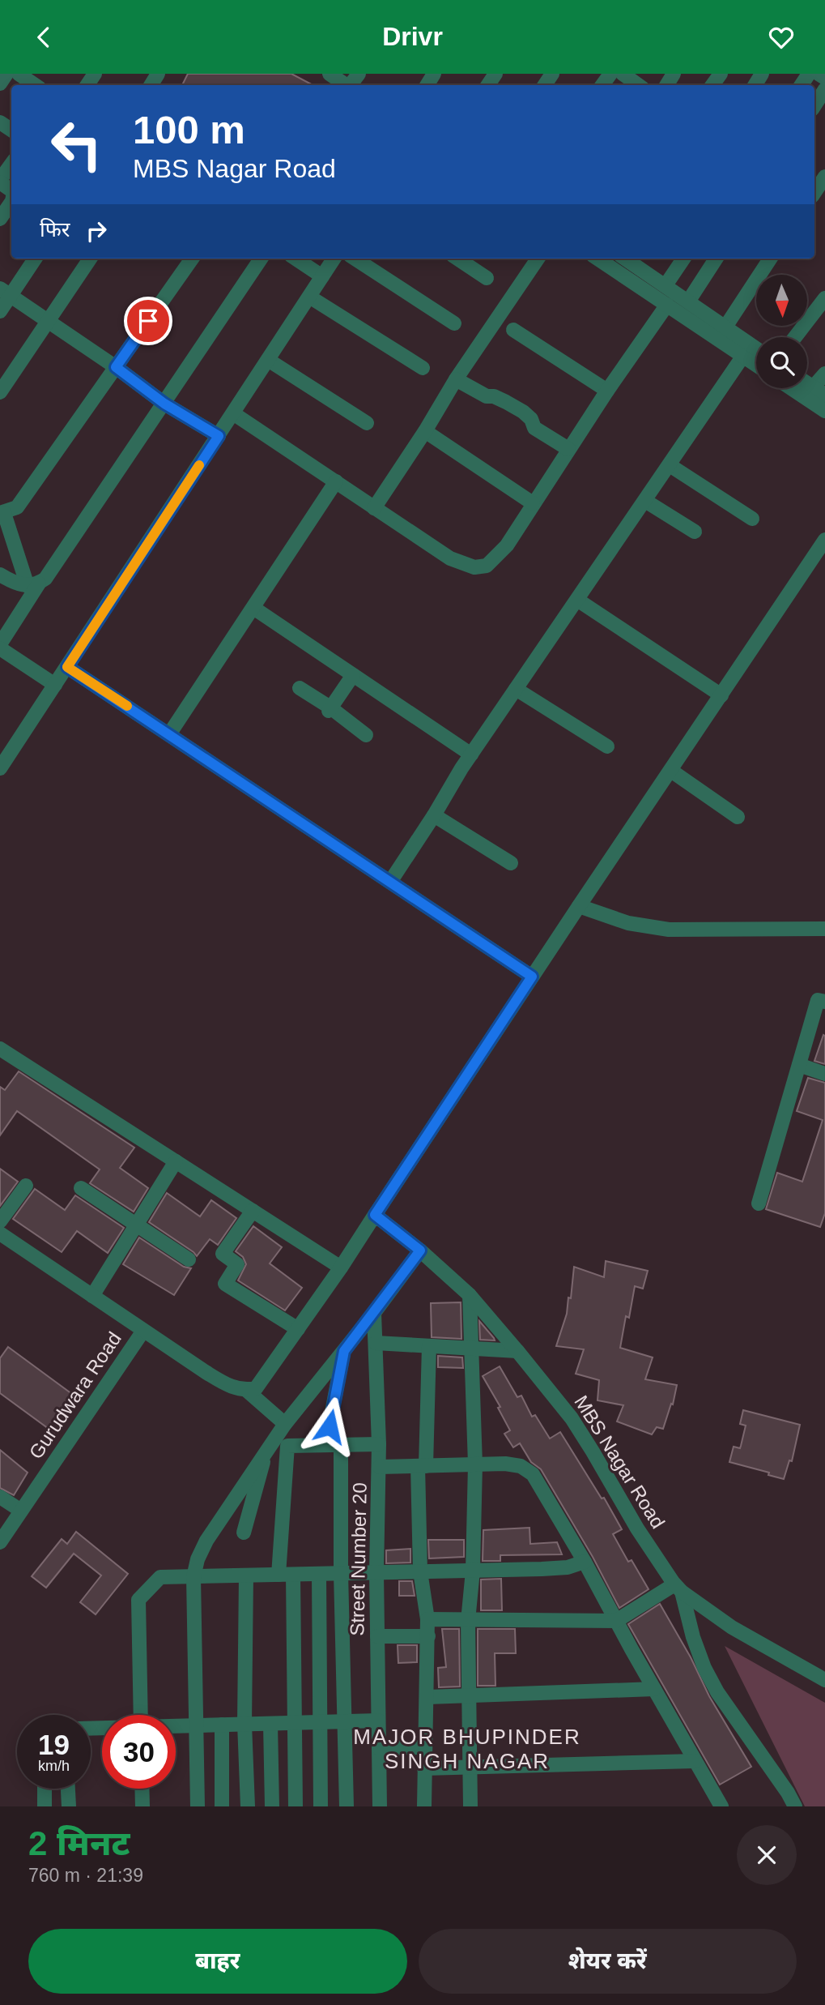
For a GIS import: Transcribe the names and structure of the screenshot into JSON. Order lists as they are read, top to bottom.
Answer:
{
  "streets": {
    "street": ["Gurudwara Road", "MBS Nagar Road", "Street Number 20"]
  },
  "districts": ["MAJOR BHUPINDER SINGH NAGAR"],
  "north": "bottom",
  "page": {
    "header": "Drivr",
    "turn": ["100 m", "MBS Nagar Road"],
    "then": "फिर",
    "speed": "19 km/h",
    "limit": "30",
    "heading": ["2 मिनट", "760 m · 21:39"],
    "buttons": ["बाहर", "शेयर करें"]
  }
}
